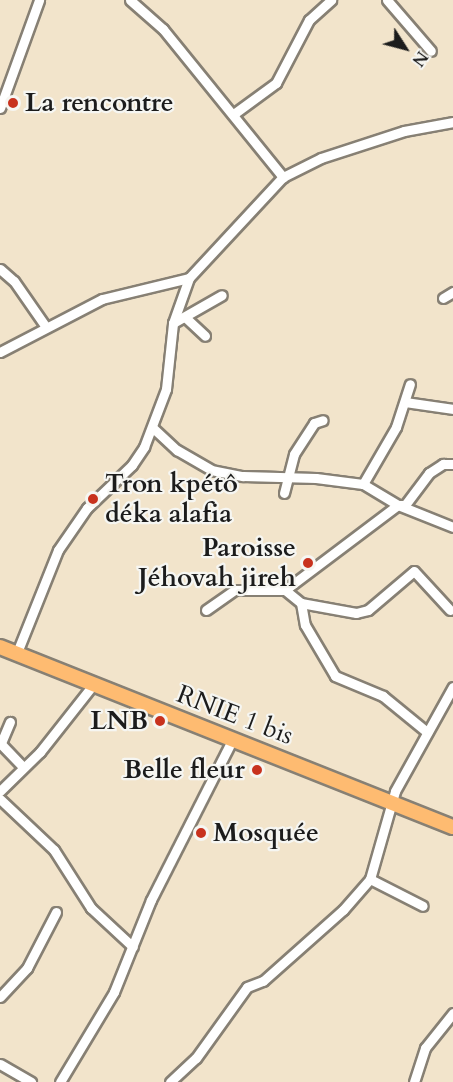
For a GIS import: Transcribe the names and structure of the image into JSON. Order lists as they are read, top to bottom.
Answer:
{
  "streets": {
    "main road": ["RNIE 1 bis"]
  },
  "places": [
    "La rencontre",
    "Tron kpétô déka alafia",
    "Paroisse Jéhovah jireh",
    "LNB",
    "Belle fleur",
    "Mosquée"
  ],
  "north": "bottom right"
}
